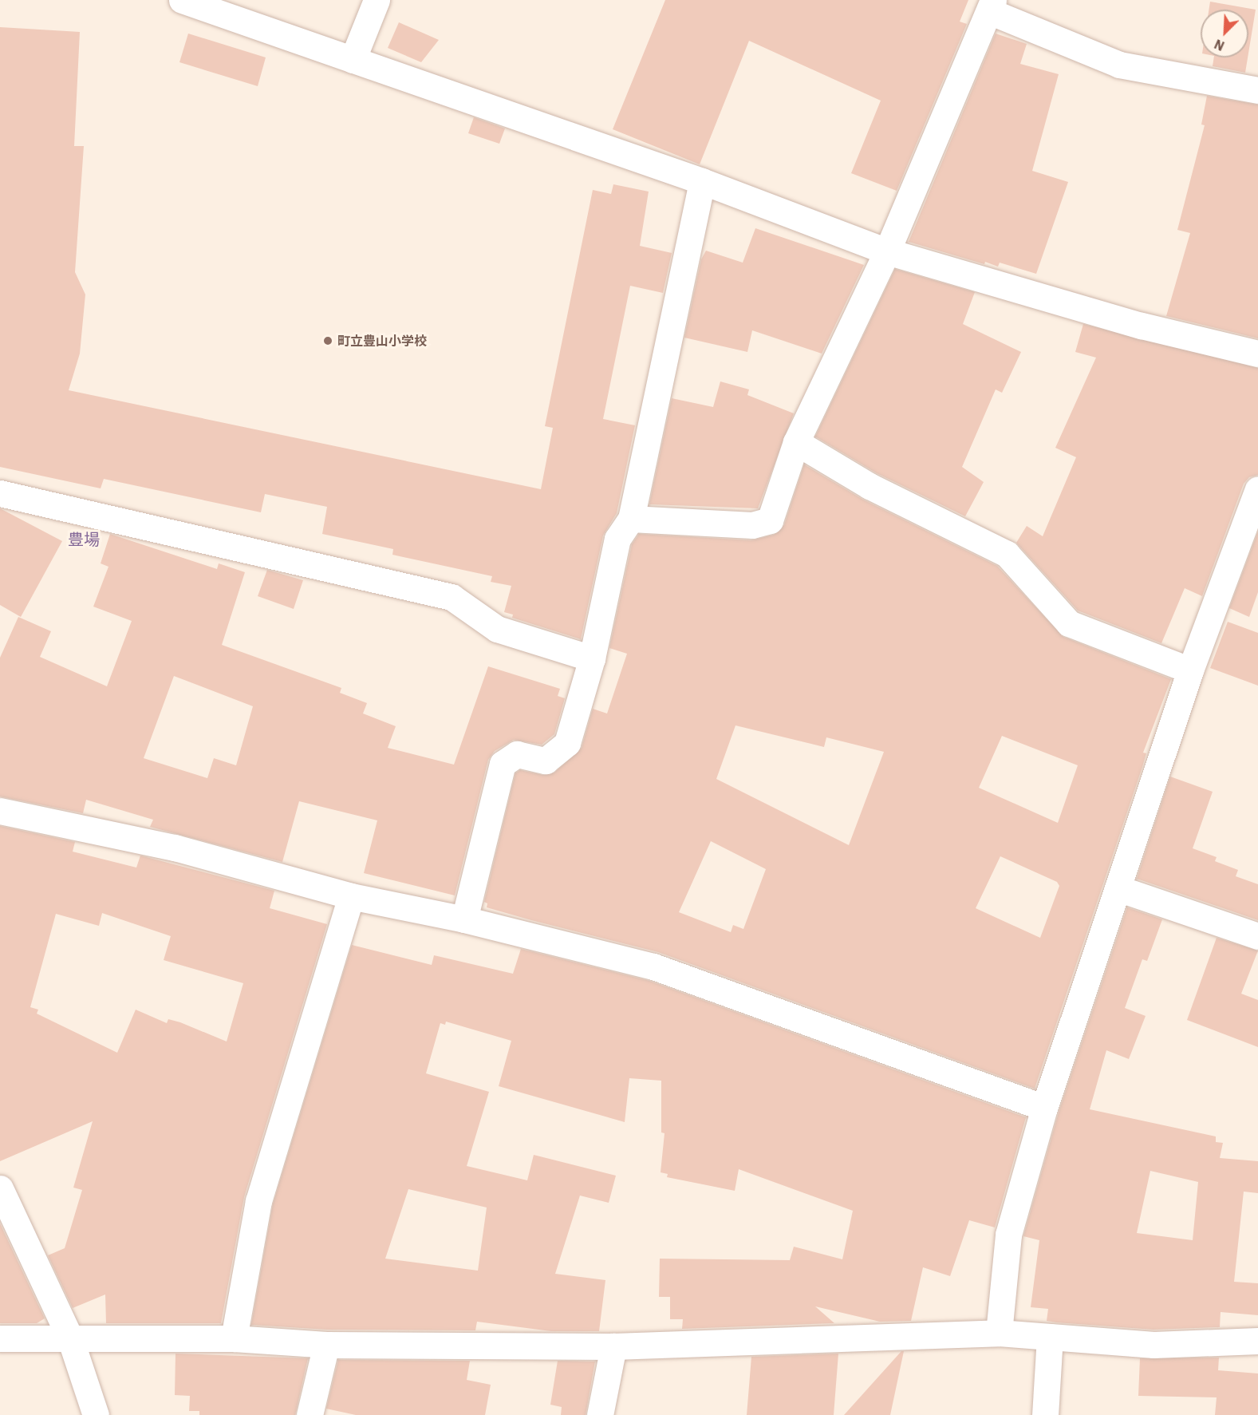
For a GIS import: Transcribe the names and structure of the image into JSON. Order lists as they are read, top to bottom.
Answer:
{
  "districts": ["豊場"],
  "places": ["町立豊山小学校"],
  "north": "bottom left"
}
